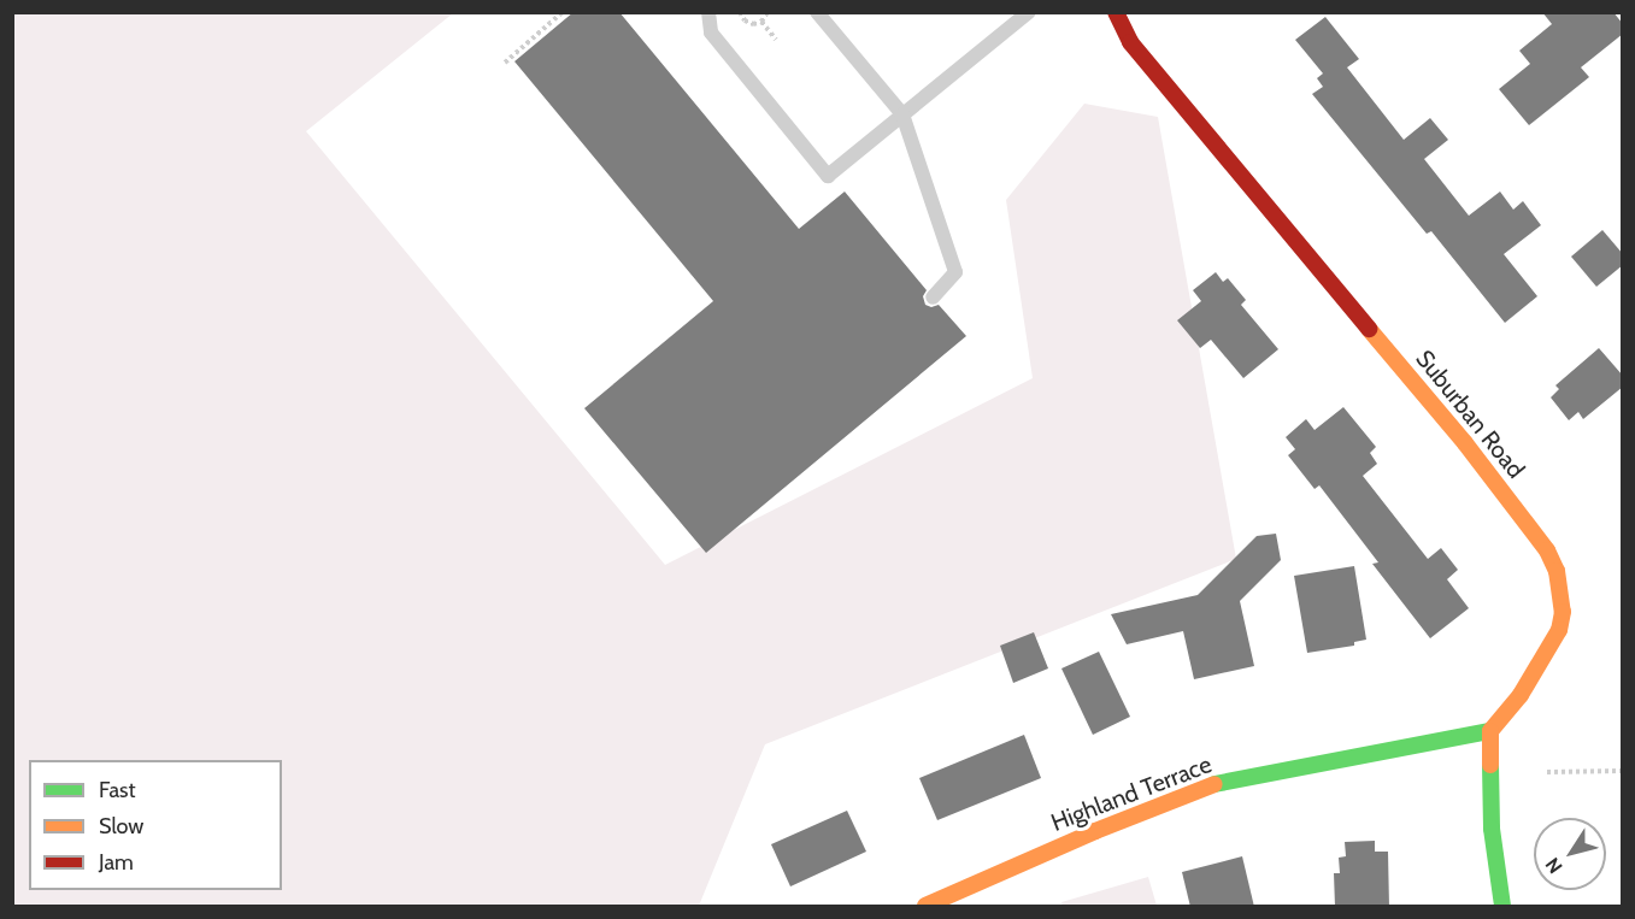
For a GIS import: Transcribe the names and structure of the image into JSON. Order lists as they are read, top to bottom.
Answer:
{
  "streets": {
    "street": ["Suburban Road", "Highland Terrace"]
  },
  "crossings": [
    ["Suburban Road", "Highland Terrace"]
  ],
  "legend": ["Fast", "Slow", "Jam"],
  "north": "bottom left"
}
